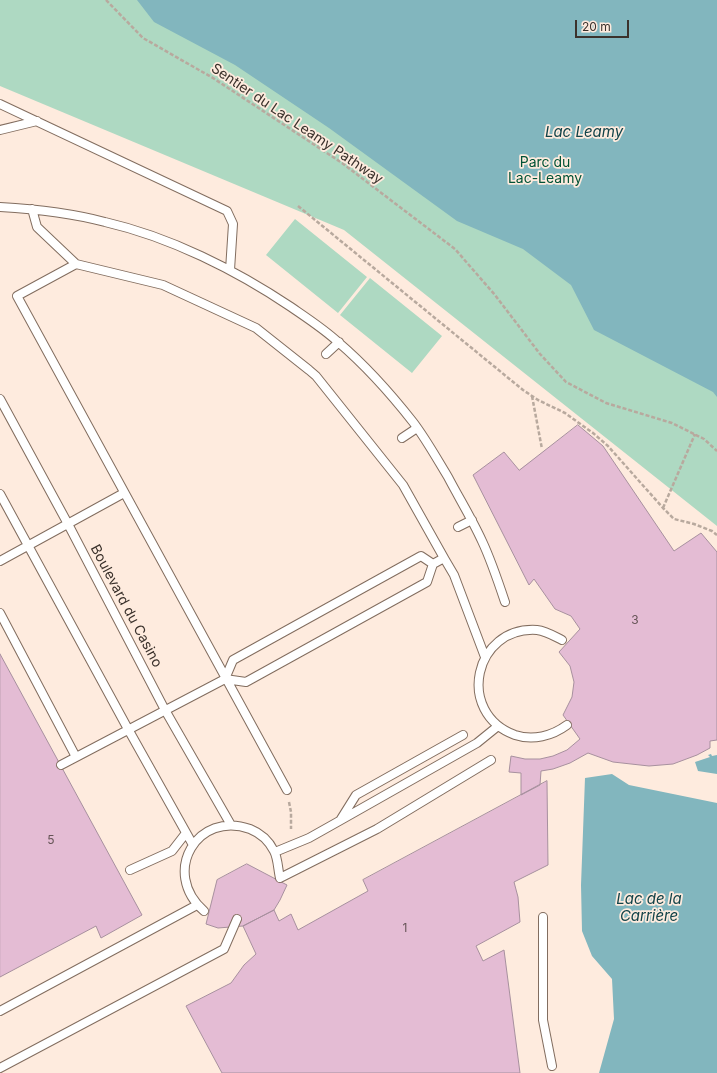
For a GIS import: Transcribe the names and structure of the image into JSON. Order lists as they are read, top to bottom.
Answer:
{
  "streets": {
    "lane": ["Boulevard du Casino"],
    "path": ["Sentier du Lac Leamy Pathway"]
  },
  "water": ["Lac Leamy", "Lac de la Carrière"],
  "parks": ["Parc du Lac-Leamy"],
  "house_numbers": ["3", "5", "1"],
  "scale_bar": "20 m"
}
